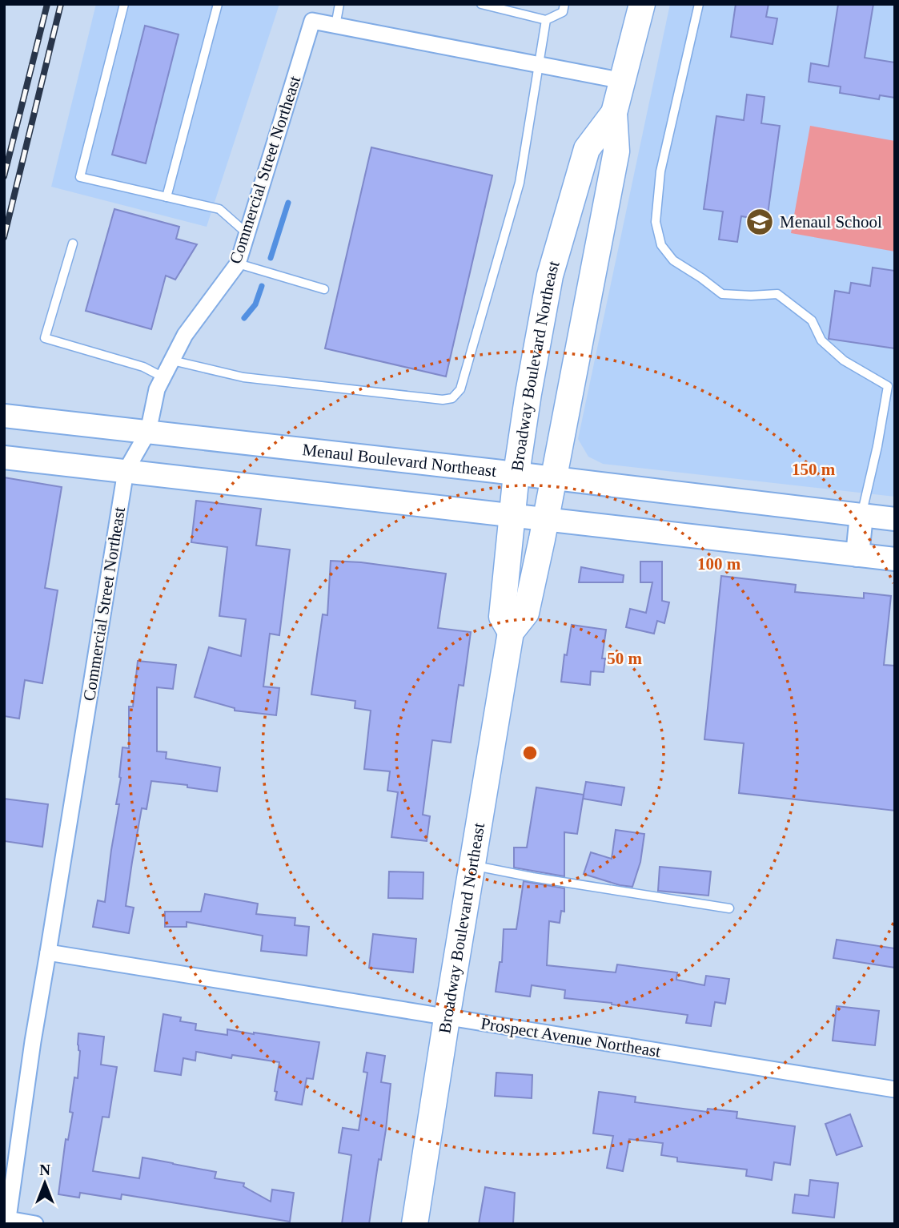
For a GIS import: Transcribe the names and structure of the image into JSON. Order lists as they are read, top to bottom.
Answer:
{
  "streets": {
    "main road": ["Broadway Boulevard Northeast", "Menaul Boulevard Northeast"],
    "street": ["Commercial Street Northeast", "Prospect Avenue Northeast"]
  },
  "crossings": [
    ["Commercial Street Northeast", "Menaul Boulevard Northeast"],
    ["Commercial Street Northeast", "Prospect Avenue Northeast"],
    ["Broadway Boulevard Northeast", "Menaul Boulevard Northeast"],
    ["Broadway Boulevard Northeast", "Prospect Avenue Northeast"]
  ],
  "places": {
    "school or university": ["Menaul School"]
  },
  "north": "top",
  "rings": ["150 m", "100 m", "50 m"]
}
